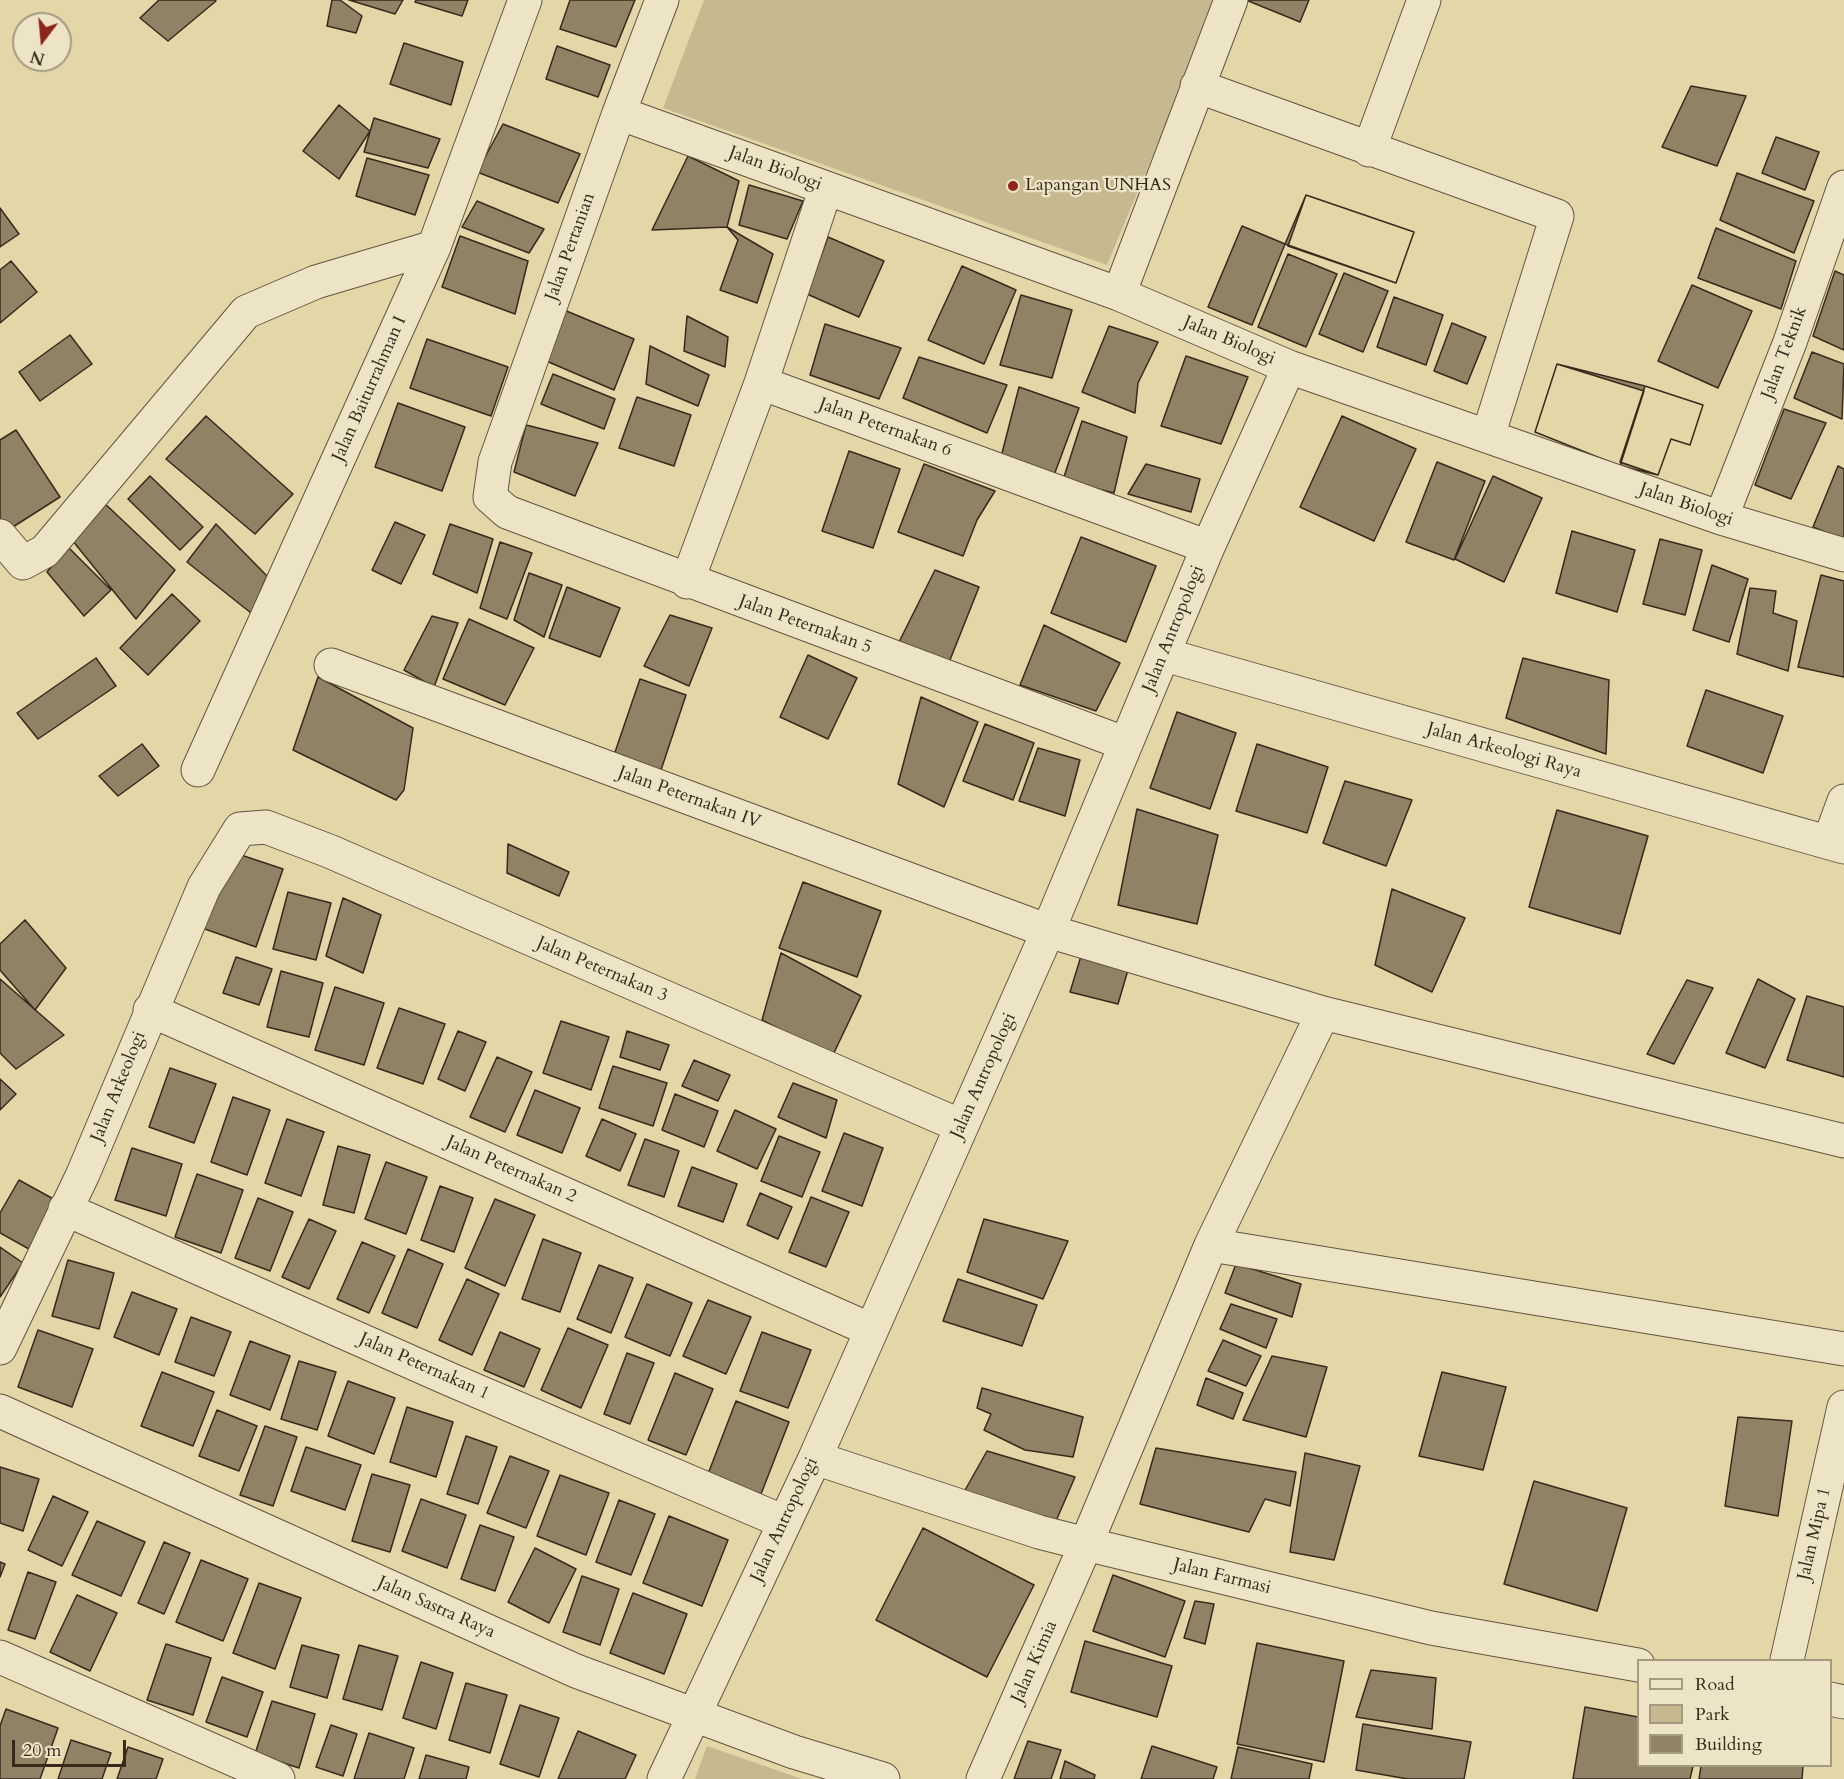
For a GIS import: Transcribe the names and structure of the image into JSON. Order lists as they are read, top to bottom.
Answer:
{
  "streets": {
    "street": [
      "Jalan Biologi",
      "Jalan Pertanian",
      "Jalan Teknik",
      "Jalan Baiturrahman I",
      "Jalan Peternakan 6",
      "Jalan Peternakan 5",
      "Jalan Antropologi",
      "Jalan Arkeologi Raya",
      "Jalan Peternakan IV",
      "Jalan Peternakan 3",
      "Jalan Arkeologi",
      "Jalan Peternakan 2",
      "Jalan Peternakan 1",
      "Jalan Mipa 1",
      "Jalan Farmasi",
      "Jalan Sastra Raya",
      "Jalan Kimia"
    ]
  },
  "crossings": [
    ["Jalan Biologi", "Jalan Pertanian"],
    ["Jalan Biologi", "Jalan Teknik"],
    ["Jalan Biologi", "Jalan Antropologi"],
    ["Jalan Pertanian", "Jalan Peternakan 5"],
    ["Jalan Peternakan 6", "Jalan Antropologi"],
    ["Jalan Peternakan 5", "Jalan Antropologi"],
    ["Jalan Antropologi", "Jalan Arkeologi Raya"],
    ["Jalan Antropologi", "Jalan Peternakan IV"],
    ["Jalan Antropologi", "Jalan Peternakan 3"],
    ["Jalan Antropologi", "Jalan Peternakan 2"],
    ["Jalan Antropologi", "Jalan Peternakan 1"],
    ["Jalan Antropologi", "Jalan Farmasi"],
    ["Jalan Antropologi", "Jalan Sastra Raya"],
    ["Jalan Peternakan IV", "Jalan Kimia"],
    ["Jalan Peternakan 3", "Jalan Arkeologi"],
    ["Jalan Arkeologi", "Jalan Peternakan 2"],
    ["Jalan Arkeologi", "Jalan Peternakan 1"],
    ["Jalan Farmasi", "Jalan Kimia"]
  ],
  "places": ["Lapangan UNHAS"],
  "legend": ["Road", "Park", "Building"],
  "scale_bar": "20 m",
  "north": "bottom"
}
